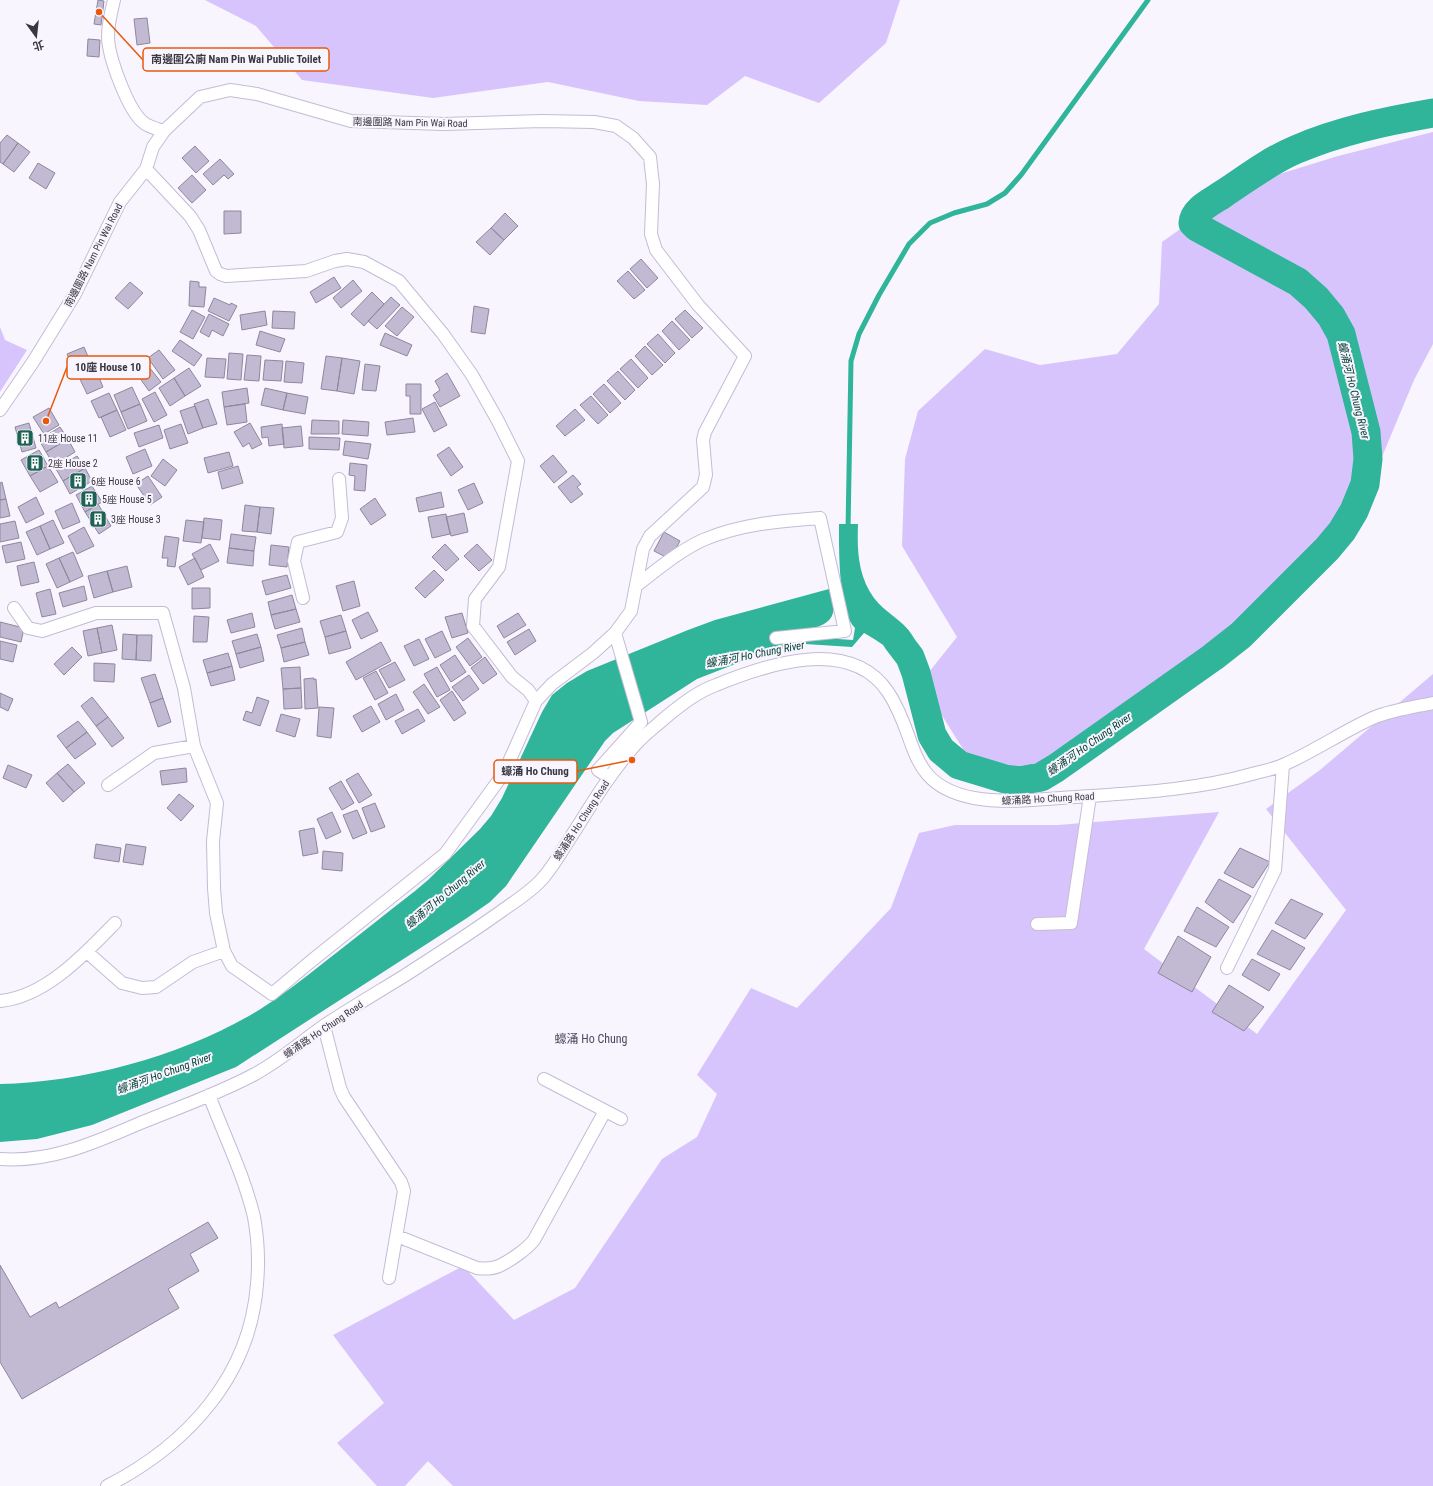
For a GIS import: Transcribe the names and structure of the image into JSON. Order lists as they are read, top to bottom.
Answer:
{
  "streets": {
    "street": ["南邊圍路 Nam Pin Wai Road", "蠔涌路 Ho Chung Road"]
  },
  "districts": ["蠔涌 Ho Chung"],
  "water": ["蠔涌河 Ho Chung River"],
  "places": {
    "other": ["南邊圍公廁 Nam Pin Wai Public Toilet", "10座 House 10", "蠔涌 Ho Chung"],
    "building": [
      "11座 House 11",
      "2座 House 2",
      "6座 House 6",
      "5座 House 5",
      "3座 House 3"
    ]
  },
  "north": "bottom"
}
